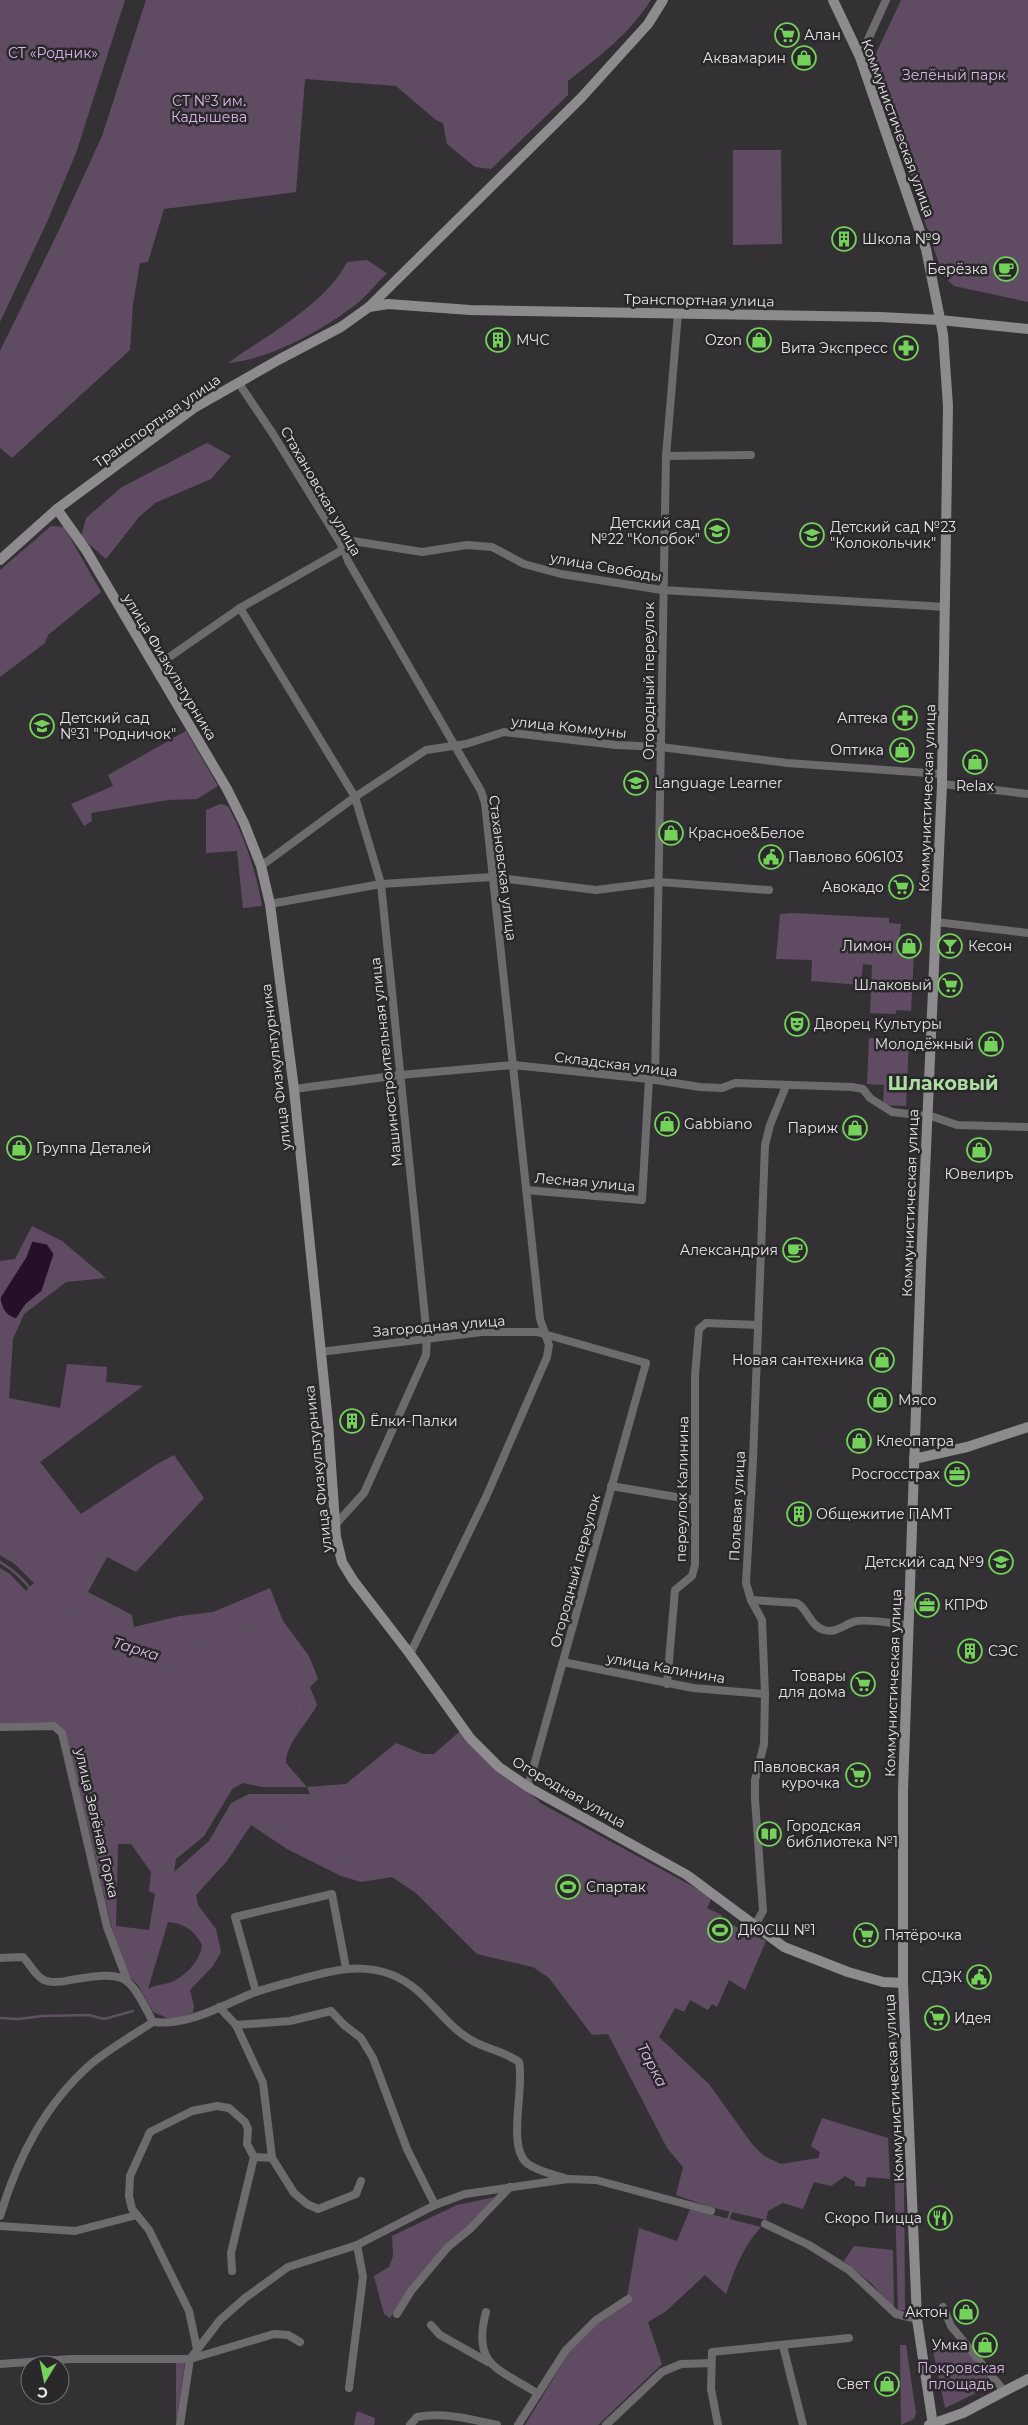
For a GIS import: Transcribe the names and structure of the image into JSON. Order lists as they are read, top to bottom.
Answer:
{
  "streets": {
    "street": [
      "Коммунистическая улица",
      "Транспортная улица",
      "Стахановская улица",
      "улица Свободы",
      "улица Физкультурника",
      "Огородный переулок",
      "улица Коммуны",
      "Машиностроительная улица",
      "Складская улица",
      "Лесная улица",
      "Загородная улица",
      "переулок Калинина",
      "Полевая улица",
      "улица Калинина",
      "Огородная улица",
      "улица Зелёная Горка"
    ]
  },
  "crossings": [
    ["Коммунистическая улица", "Транспортная улица"],
    ["Коммунистическая улица", "улица Свободы"],
    ["Коммунистическая улица", "улица Коммуны"],
    ["Коммунистическая улица", "Складская улица"],
    ["Коммунистическая улица", "Огородная улица"],
    ["Транспортная улица", "Стахановская улица"],
    ["Транспортная улица", "улица Физкультурника"],
    ["Транспортная улица", "Огородный переулок"],
    ["Стахановская улица", "улица Свободы"],
    ["Стахановская улица", "улица Коммуны"],
    ["Стахановская улица", "Складская улица"],
    ["Стахановская улица", "Лесная улица"],
    ["Стахановская улица", "Загородная улица"],
    ["улица Свободы", "улица Физкультурника"],
    ["улица Свободы", "Огородный переулок"],
    ["улица Свободы", "Машиностроительная улица"],
    ["улица Физкультурника", "улица Коммуны"],
    ["улица Физкультурника", "Машиностроительная улица"],
    ["улица Физкультурника", "Складская улица"],
    ["улица Физкультурника", "Загородная улица"],
    ["улица Физкультурника", "Огородная улица"],
    ["Огородный переулок", "улица Коммуны"],
    ["Огородный переулок", "Складская улица"],
    ["Огородный переулок", "Лесная улица"],
    ["Огородный переулок", "Загородная улица"],
    ["Огородный переулок", "улица Калинина"],
    ["Огородный переулок", "Огородная улица"],
    ["улица Коммуны", "Машиностроительная улица"],
    ["Машиностроительная улица", "Складская улица"],
    ["Машиностроительная улица", "Загородная улица"],
    ["Складская улица", "Полевая улица"],
    ["переулок Калинина", "Полевая улица"],
    ["переулок Калинина", "улица Калинина"],
    ["Полевая улица", "улица Калинина"],
    ["Полевая улица", "Огородная улица"]
  ],
  "districts": ["Шлаковый"],
  "water": ["Тарка"],
  "parks": [
    "СТ «Родник»",
    "Зелёный парк",
    "СТ №3 им. Кадышева",
    "Покровская площадь"
  ],
  "places": {
    "supermarket": [
      "Алан",
      "Авокадо",
      "Шлаковый",
      "Товары для дома",
      "Павловская курочка",
      "Пятёрочка",
      "Идея"
    ],
    "shop": [
      "Аквамарин",
      "Ozon",
      "Оптика",
      "Relax",
      "Красное&Белое",
      "Лимон",
      "Молодёжный",
      "Gabbiano",
      "Париж",
      "Группа Деталей",
      "Ювелиръ",
      "Новая сантехника",
      "Мясо",
      "Клеопатра",
      "Актон",
      "Умка",
      "Свет"
    ],
    "building": [
      "Школа №9",
      "МЧС",
      "Ёлки-Палки",
      "Общежитие ПАМТ",
      "СЭС"
    ],
    "cafe": ["Берёзка", "Александрия"],
    "pharmacy": ["Вита Экспресс", "Аптека"],
    "school or university": [
      "Детский сад №22 \"Колобок\"",
      "Детский сад №23 \"Колокольчик\"",
      "Детский сад №31 \"Родничок\"",
      "Language Learner",
      "Детский сад №9"
    ],
    "public building": ["Павлово 606103", "СДЭК"],
    "bar": ["Кесон"],
    "theatre": ["Дворец Культуры"],
    "office": ["Росгосстрах", "КПРФ"],
    "library": ["Городская библиотека №1"],
    "sports": ["Спартак", "ДЮСШ №1"],
    "restaurant": ["Скоро Пицца"]
  },
  "north": "bottom"
}
